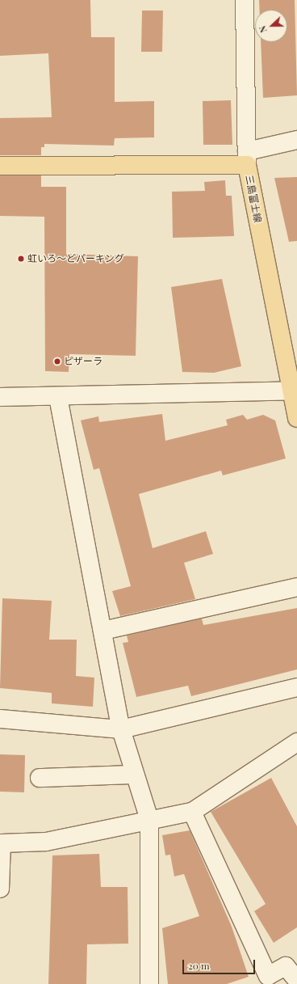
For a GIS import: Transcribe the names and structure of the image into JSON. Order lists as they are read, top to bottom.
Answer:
{
  "streets": {
    "main road": ["三島富士線"]
  },
  "places": ["虹いろ～どパーキング", "ピザーラ"],
  "scale_bar": "20 m",
  "north": "left"
}
